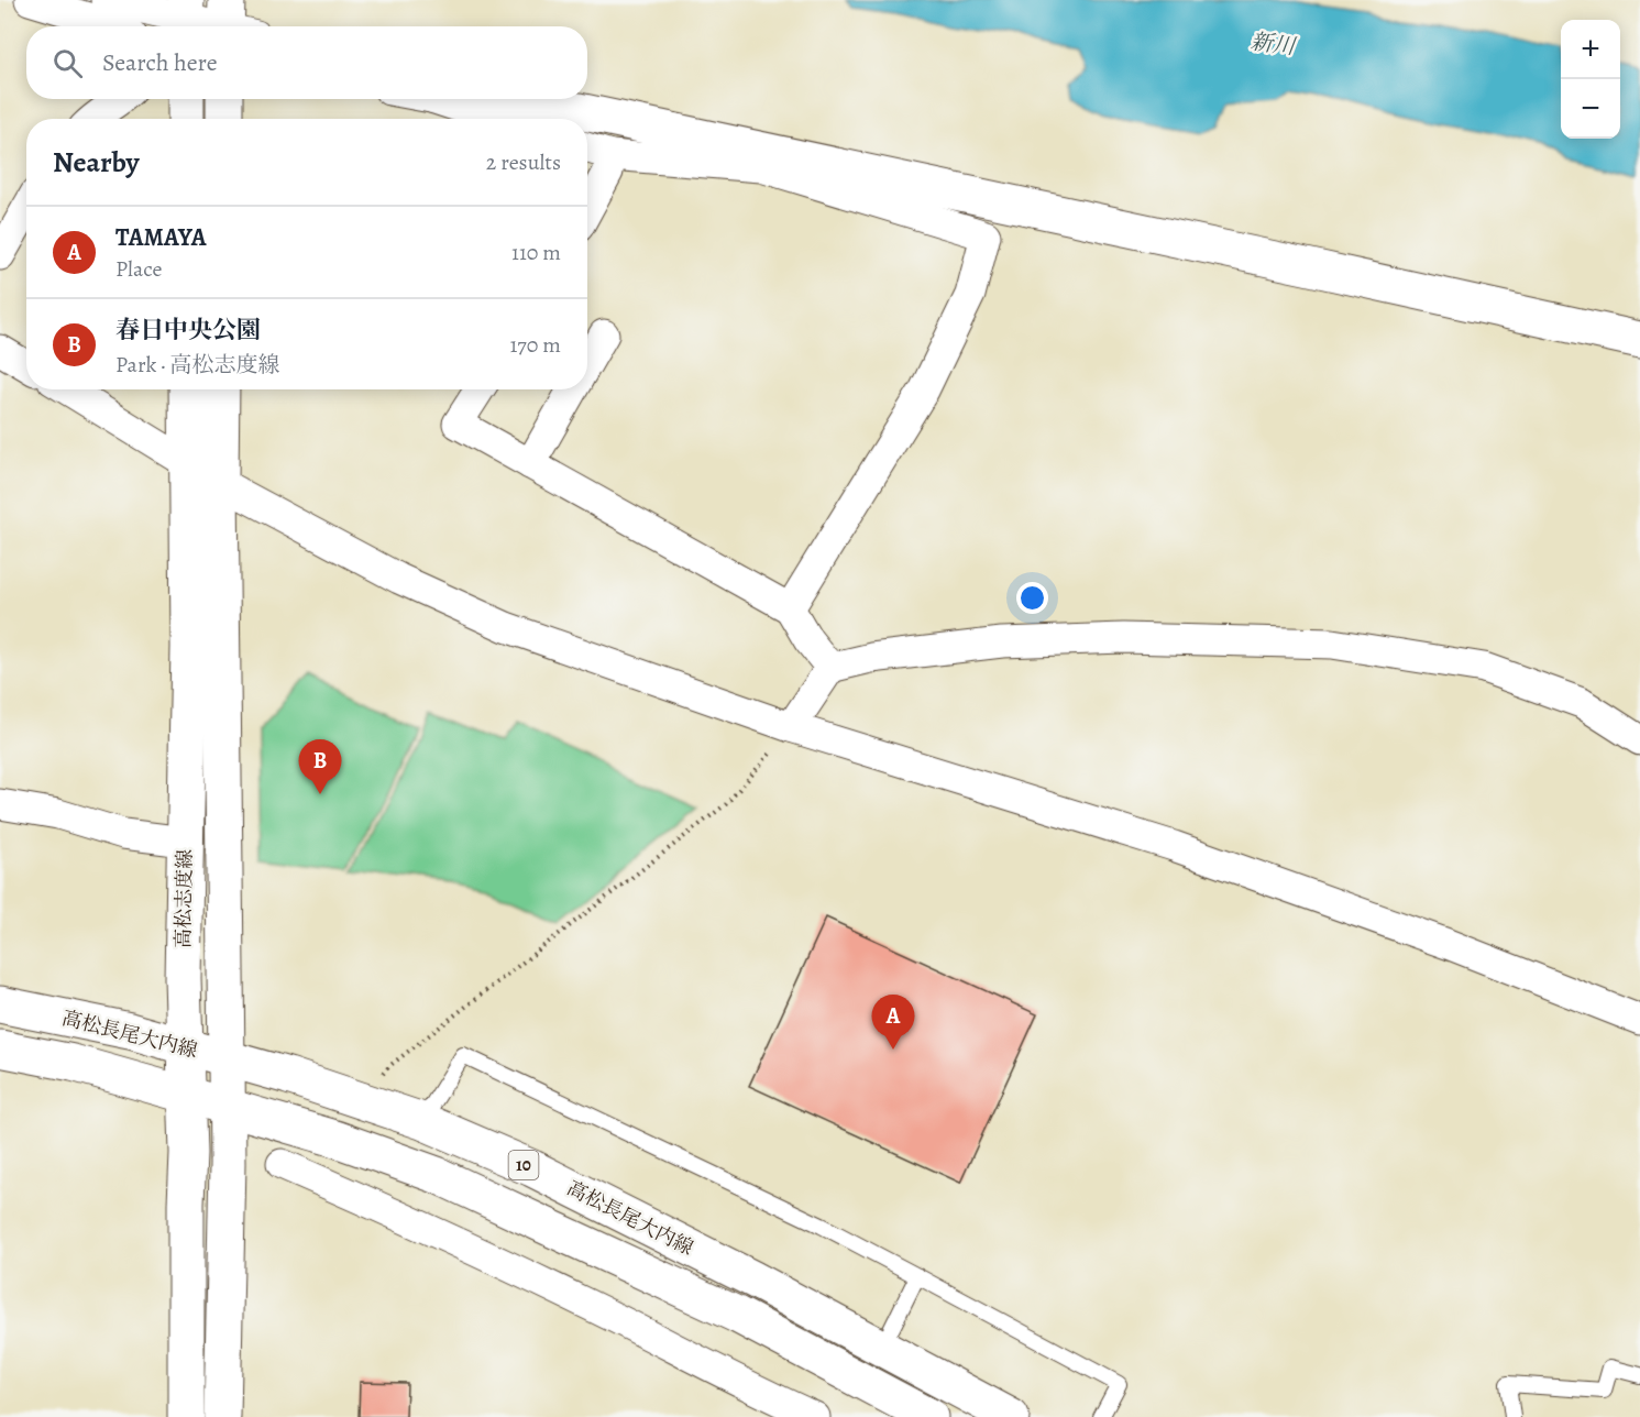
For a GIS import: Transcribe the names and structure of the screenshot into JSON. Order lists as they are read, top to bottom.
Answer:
{
  "streets": {
    "main road": ["高松志度線", "高松長尾大内線", "10"]
  },
  "crossings": [
    ["高松志度線", "高松長尾大内線"]
  ],
  "water": ["新川"],
  "page": {
    "map_buttons": ["+", "−"],
    "search": "Search here",
    "heading": ["Nearby", "2 results"],
    "list": [
      {
        "mark": "A",
        "name": "TAMAYA",
        "note": "Place",
        "value": "110 m"
      },
      {
        "mark": "B",
        "name": "春日中央公園",
        "note": "Park · 高松志度線",
        "value": "170 m"
      }
    ],
    "pins": ["B", "A"]
  }
}
